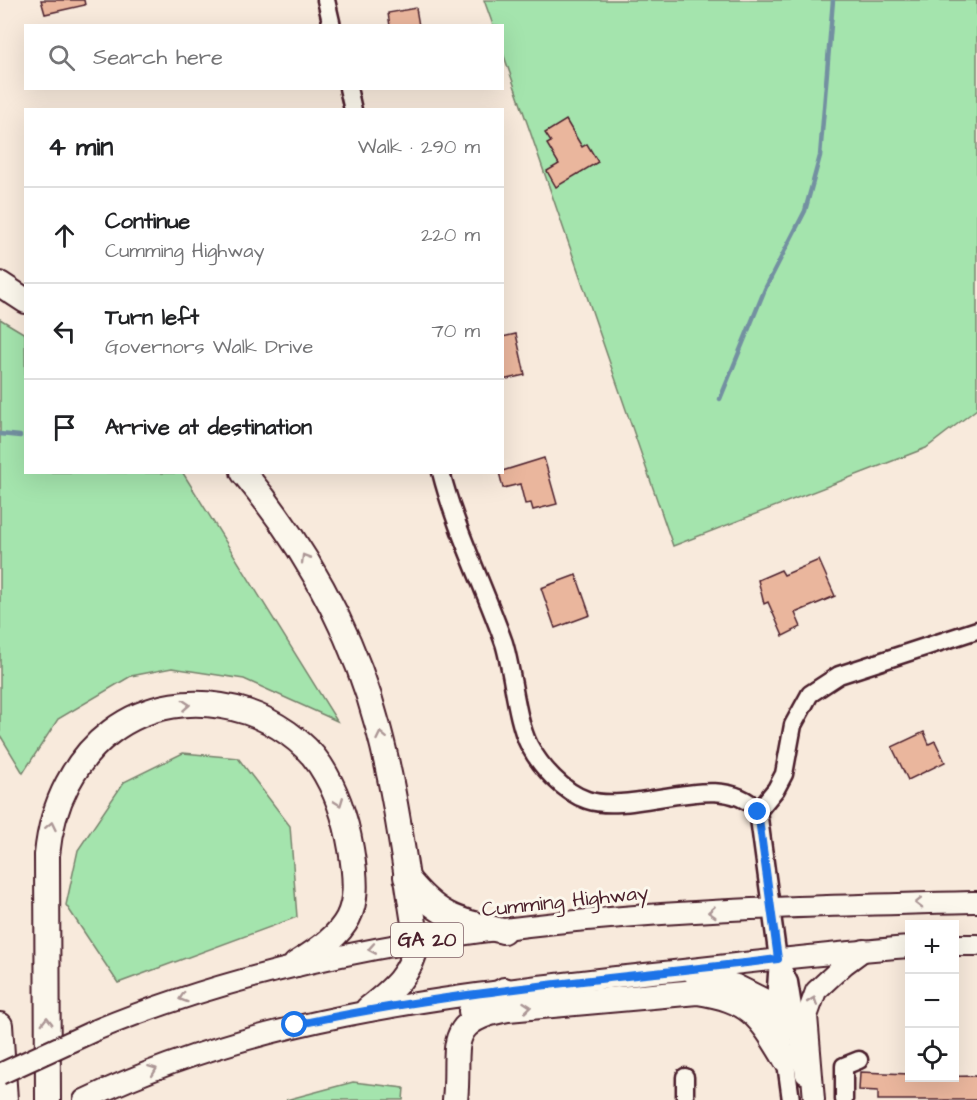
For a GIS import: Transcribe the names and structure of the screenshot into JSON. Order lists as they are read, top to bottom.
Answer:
{
  "streets": {
    "main road": ["Cumming Highway", "GA 20"]
  },
  "page": {
    "search": "Search here",
    "heading": ["4 min", "Walk · 290 m"],
    "list": [
      ["Continue", "Cumming Highway", "220 m"],
      ["Turn left", "Governors Walk Drive", "70 m"],
      "Arrive at destination"
    ],
    "map_buttons": ["+", "−"]
  }
}
